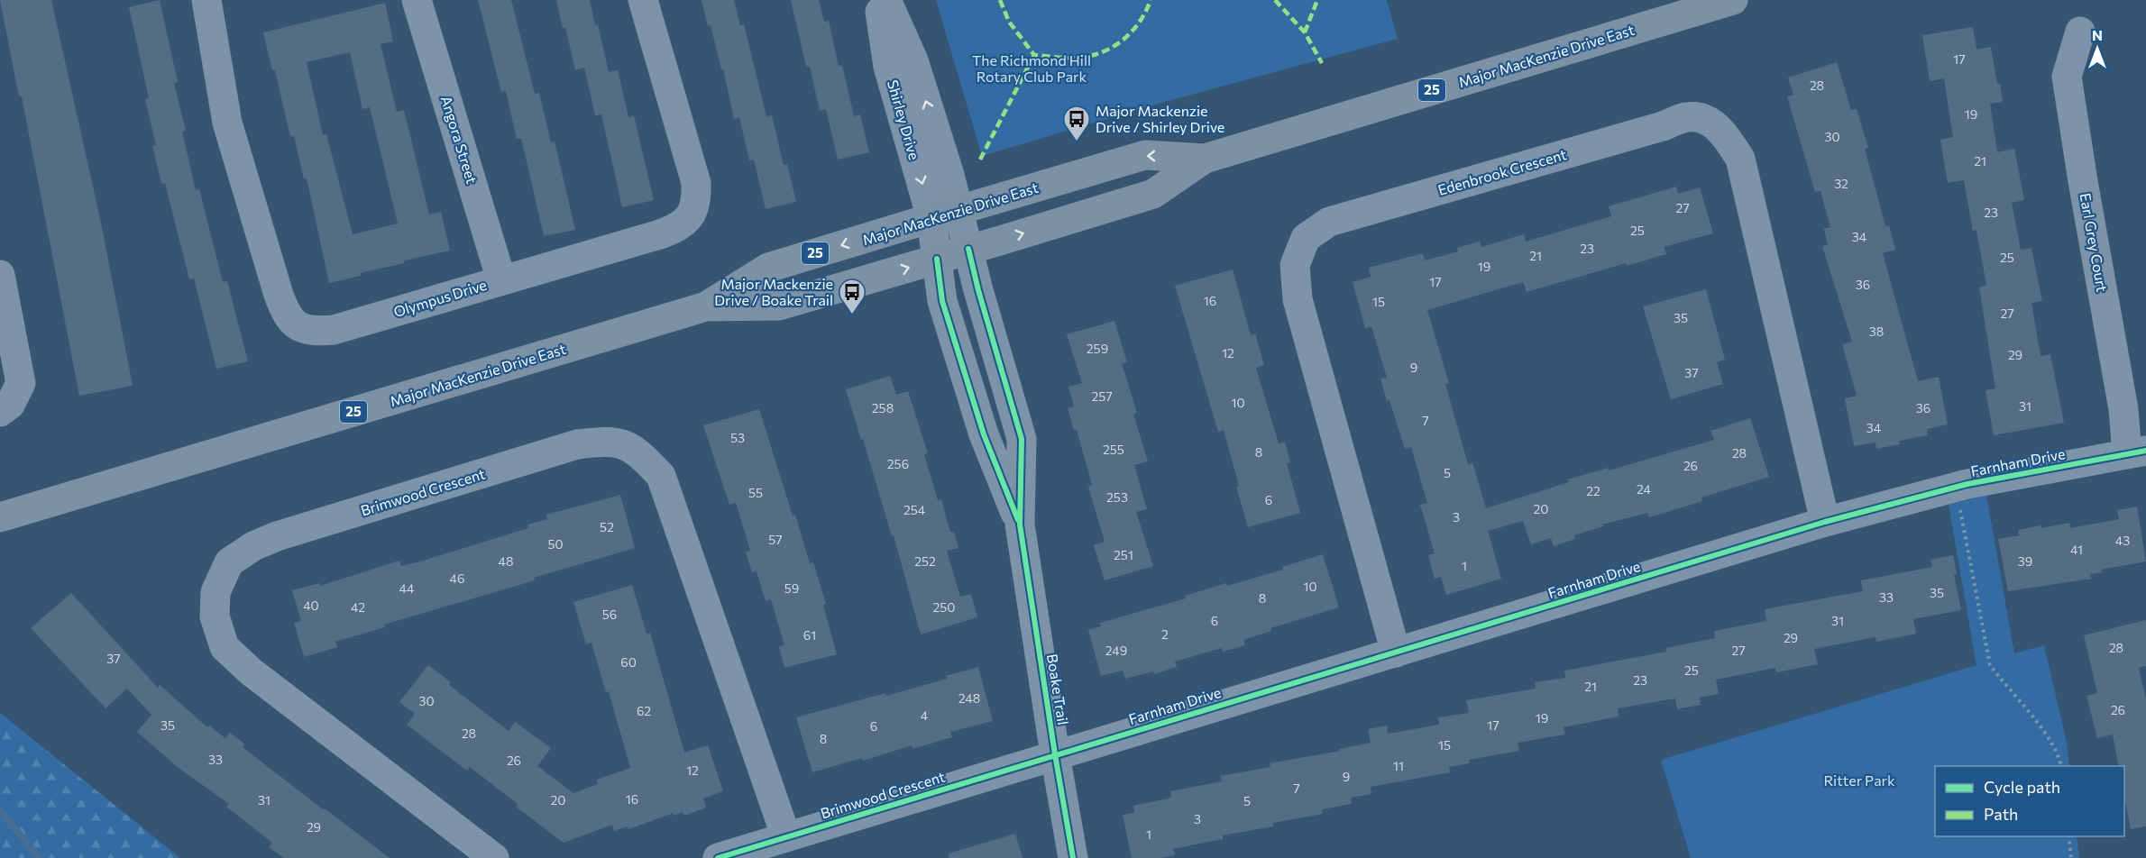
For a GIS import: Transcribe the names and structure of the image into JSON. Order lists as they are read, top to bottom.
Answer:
{
  "streets": {
    "main road": ["Major MacKenzie Drive East", "25"],
    "street": [
      "Shirley Drive",
      "Angora Street",
      "Edenbrook Crescent",
      "Earl Grey Court",
      "Olympus Drive",
      "Farnham Drive",
      "Brimwood Crescent",
      "Boake Trail"
    ]
  },
  "crossings": [
    ["Major MacKenzie Drive East", "Shirley Drive"],
    ["Major MacKenzie Drive East", "Boake Trail"],
    ["Shirley Drive", "Boake Trail"],
    ["Angora Street", "Olympus Drive"],
    ["Edenbrook Crescent", "Farnham Drive"],
    ["Earl Grey Court", "Farnham Drive"],
    ["Farnham Drive", "Brimwood Crescent"],
    ["Farnham Drive", "Boake Trail"],
    ["Brimwood Crescent", "Boake Trail"]
  ],
  "parks": ["The Richmond Hill Rotary Club Park", "Ritter Park"],
  "places": {
    "bus stop": ["Major Mackenzie Drive / Shirley Drive", "Major Mackenzie Drive / Boake Trail"]
  },
  "house_numbers": [
    "17",
    "28",
    "19",
    "30",
    "21",
    "32",
    "27",
    "23",
    "25",
    "34",
    "23",
    "21",
    "25",
    "19",
    "17",
    "36",
    "16",
    "15",
    "27",
    "35",
    "38",
    "259",
    "12",
    "29",
    "9",
    "37",
    "257",
    "10",
    "31",
    "258",
    "36",
    "7",
    "34",
    "53",
    "255",
    "8",
    "28",
    "256",
    "26",
    "5",
    "24",
    "22",
    "55",
    "253",
    "6",
    "20",
    "254",
    "3",
    "52",
    "57",
    "43",
    "50",
    "41",
    "251",
    "48",
    "252",
    "39",
    "1",
    "46",
    "10",
    "44",
    "59",
    "35",
    "33",
    "8",
    "40",
    "42",
    "250",
    "56",
    "6",
    "31",
    "2",
    "61",
    "29",
    "28",
    "249",
    "27",
    "37",
    "60",
    "25",
    "23",
    "21",
    "248",
    "30",
    "26",
    "62",
    "4",
    "19",
    "35",
    "17",
    "6",
    "28",
    "8",
    "15",
    "33",
    "26",
    "11",
    "12",
    "9",
    "7",
    "16",
    "31",
    "20",
    "5",
    "3",
    "29",
    "1"
  ],
  "legend": ["Cycle path", "Path"],
  "north": "top"
}
